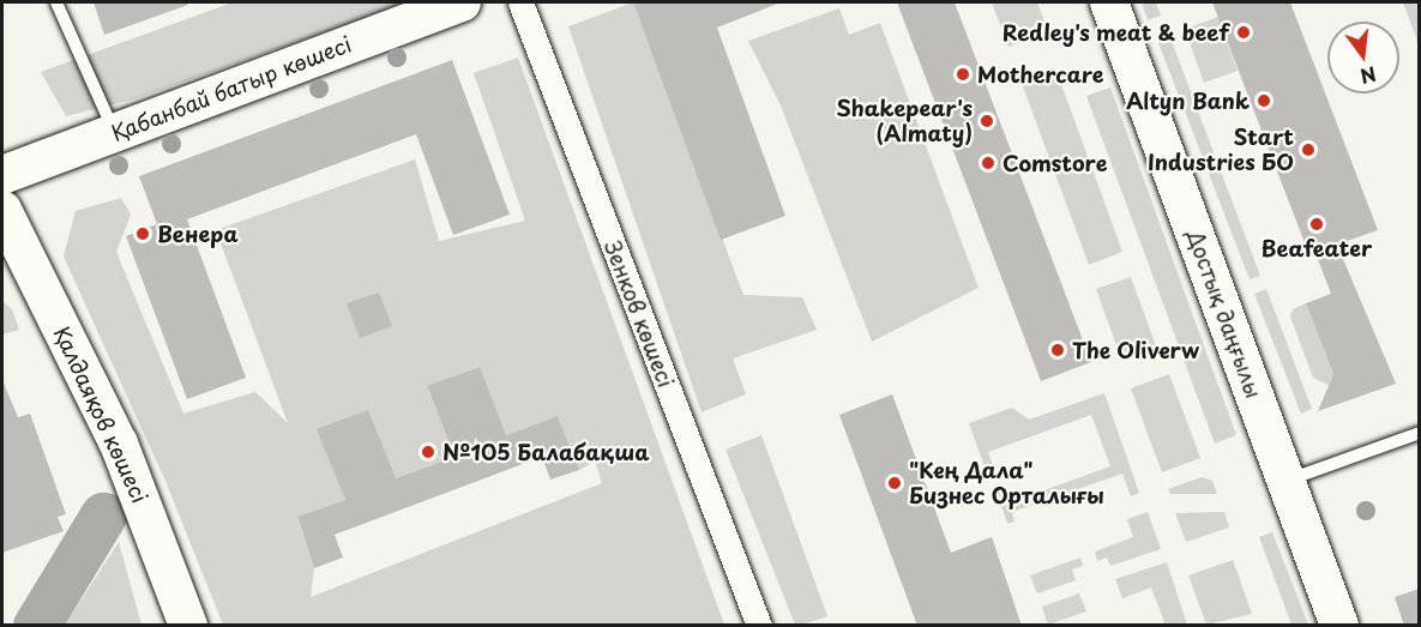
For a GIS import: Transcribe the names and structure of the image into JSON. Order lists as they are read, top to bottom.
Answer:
{
  "streets": {
    "street": [
      "Қабанбай батыр көшесі",
      "Зенков көшесі",
      "Достық даңғылы",
      "Қалдаяқов көшесі"
    ]
  },
  "places": [
    "Redley's meat & beef",
    "Mothercare",
    "Altyn Bank",
    "Shakepear's (Almaty)",
    "Start Industries БО",
    "Comstore",
    "Beafeater",
    "Венера",
    "The Oliverw",
    "№105 Балабақша",
    "\"Кең Дала\" Бизнес Орталығы"
  ],
  "north": "bottom"
}
